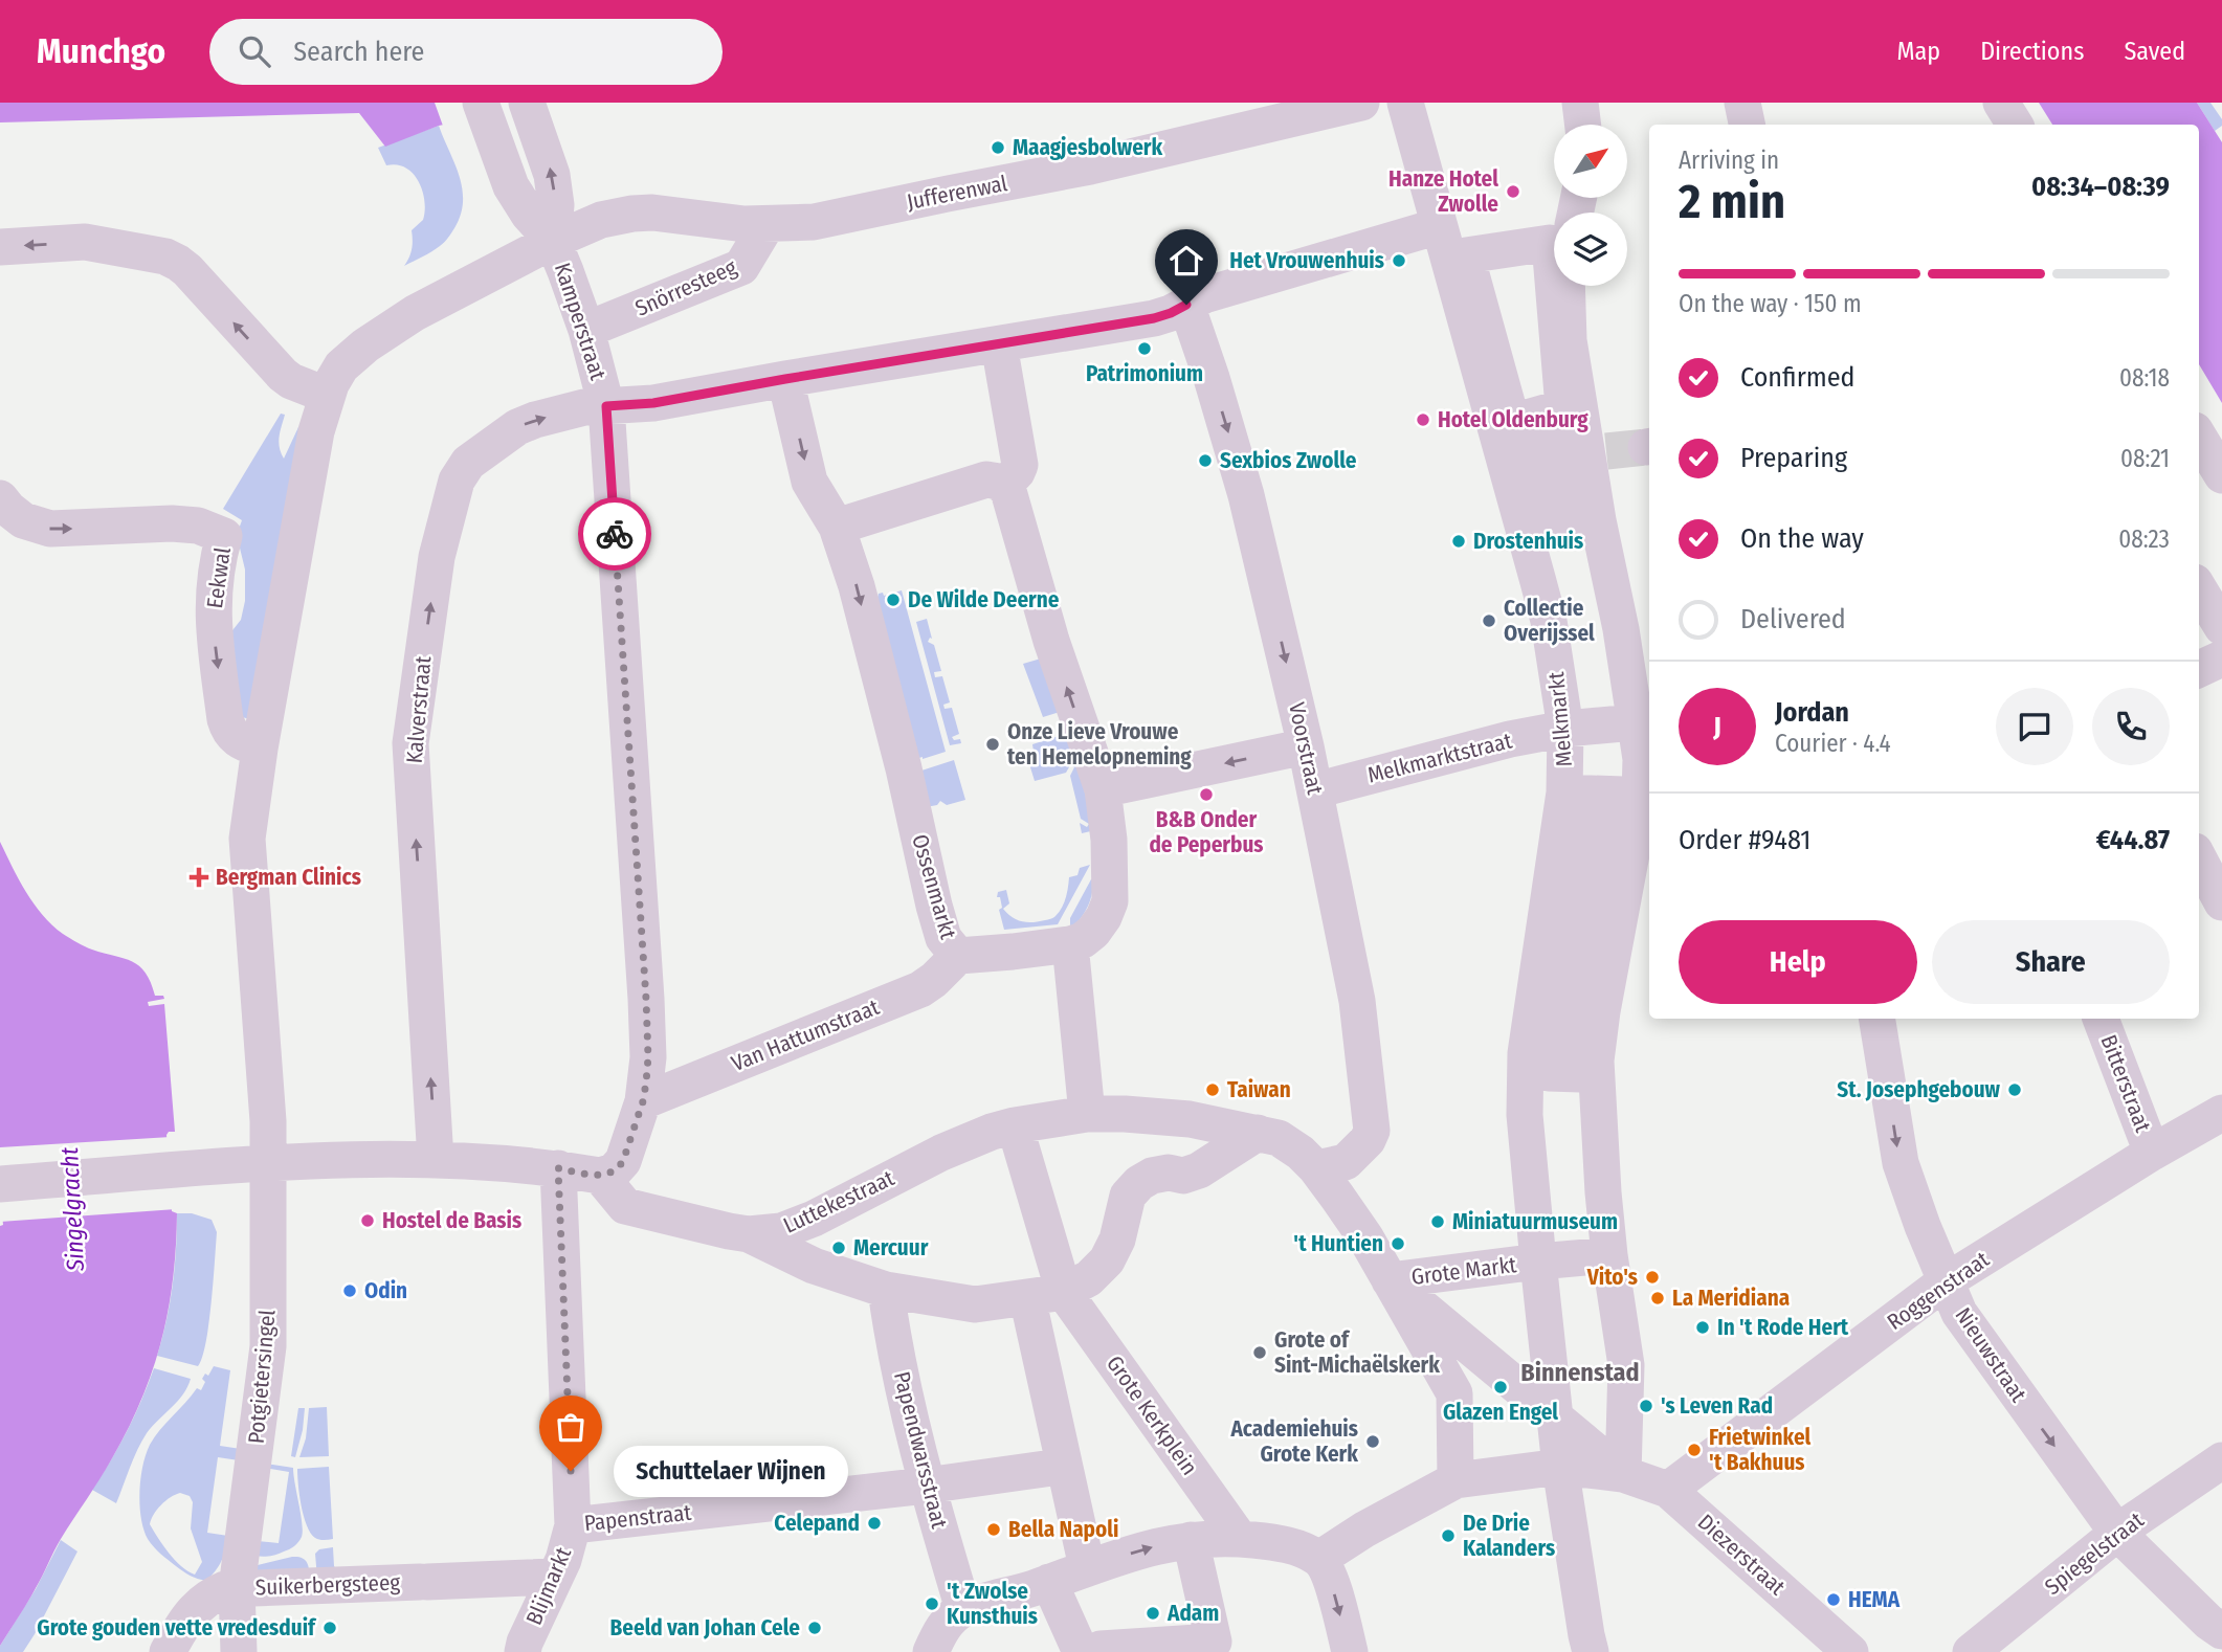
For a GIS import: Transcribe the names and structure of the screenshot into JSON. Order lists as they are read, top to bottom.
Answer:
{
  "streets": {
    "street": [
      "Jufferenwal",
      "Snörresteeg",
      "Kamperstraat",
      "Eekwal",
      "Kalverstraat",
      "Melkmarkt",
      "Voorstraat",
      "Melkmarktstraat",
      "Ossenmarkt",
      "Van Hattumstraat",
      "Bitterstraat",
      "Luttekestraat",
      "Grote Markt",
      "Roggenstraat",
      "Nieuwstraat",
      "Potgietersingel",
      "Grote Kerkplein",
      "Papendwarsstraat",
      "Papenstraat",
      "Spiegelstraat",
      "Diezerstraat",
      "Suikerbergsteeg",
      "Blijmarkt"
    ]
  },
  "crossings": [
    ["Jufferenwal", "Snörresteeg"],
    ["Jufferenwal", "Kamperstraat"],
    ["Snörresteeg", "Kamperstraat"],
    ["Kamperstraat", "Kalverstraat"],
    ["Kamperstraat", "Van Hattumstraat"],
    ["Kamperstraat", "Luttekestraat"],
    ["Kalverstraat", "Melkmarkt"],
    ["Kalverstraat", "Voorstraat"],
    ["Kalverstraat", "Ossenmarkt"],
    ["Melkmarkt", "Melkmarktstraat"],
    ["Melkmarkt", "Grote Markt"],
    ["Voorstraat", "Melkmarktstraat"],
    ["Voorstraat", "Luttekestraat"],
    ["Voorstraat", "Grote Markt"],
    ["Melkmarktstraat", "Ossenmarkt"],
    ["Ossenmarkt", "Van Hattumstraat"],
    ["Bitterstraat", "Roggenstraat"],
    ["Luttekestraat", "Grote Markt"],
    ["Luttekestraat", "Grote Kerkplein"],
    ["Grote Markt", "Diezerstraat"],
    ["Roggenstraat", "Nieuwstraat"],
    ["Roggenstraat", "Diezerstraat"],
    ["Nieuwstraat", "Spiegelstraat"],
    ["Potgietersingel", "Suikerbergsteeg"],
    ["Papendwarsstraat", "Papenstraat"],
    ["Papenstraat", "Blijmarkt"],
    ["Suikerbergsteeg", "Blijmarkt"]
  ],
  "one_way": ["Voorstraat", "Melkmarktstraat", "Nieuwstraat"],
  "districts": ["Binnenstad"],
  "water": ["Singelgracht"],
  "places": {
    "other": [
      "Maagjesbolwerk",
      "Hanze Hotel Zwolle",
      "Het Vrouwenhuis",
      "Patrimonium",
      "Hotel Oldenburg",
      "Sexbios Zwolle",
      "Drostenhuis",
      "De Wilde Deerne",
      "Collectie Overijssel",
      "Onze Lieve Vrouwe ten Hemelopneming",
      "B&B Onder de Peperbus",
      "Taiwan",
      "St. Josephgebouw",
      "Hostel de Basis",
      "Miniatuurmuseum",
      "'t Huntien",
      "Mercuur",
      "Vito's",
      "Odin",
      "La Meridiana",
      "In 't Rode Hert",
      "Grote of Sint-Michaëlskerk",
      "Glazen Engel",
      "'s Leven Rad",
      "Academiehuis Grote Kerk",
      "Frietwinkel 't Bakhuus",
      "Schuttelaer Wijnen",
      "Celepand",
      "Bella Napoli",
      "De Drie Kalanders",
      "HEMA",
      "'t Zwolse Kunsthuis",
      "Adam",
      "Grote gouden vette vredesduif",
      "Beeld van Johan Cele"
    ],
    "health": ["Bergman Clinics"]
  },
  "north": "top right",
  "page": {
    "header": "Munchgo",
    "search": "Search here",
    "nav": ["Map", "Directions", "Saved"],
    "heading": ["2 min", "Arriving in", "08:34–08:39"],
    "panel": [
      "Jordan",
      "Courier · 4.4",
      "Order #9481",
      "€44.87"
    ],
    "bar": "On the way · 150 m",
    "list": [
      ["Confirmed", "08:18"],
      ["Preparing", "08:21"],
      ["On the way", "08:23"],
      "Delivered"
    ],
    "round": "J",
    "buttons": ["Help", "Share"],
    "bubble": "Schuttelaer Wijnen"
  }
}
